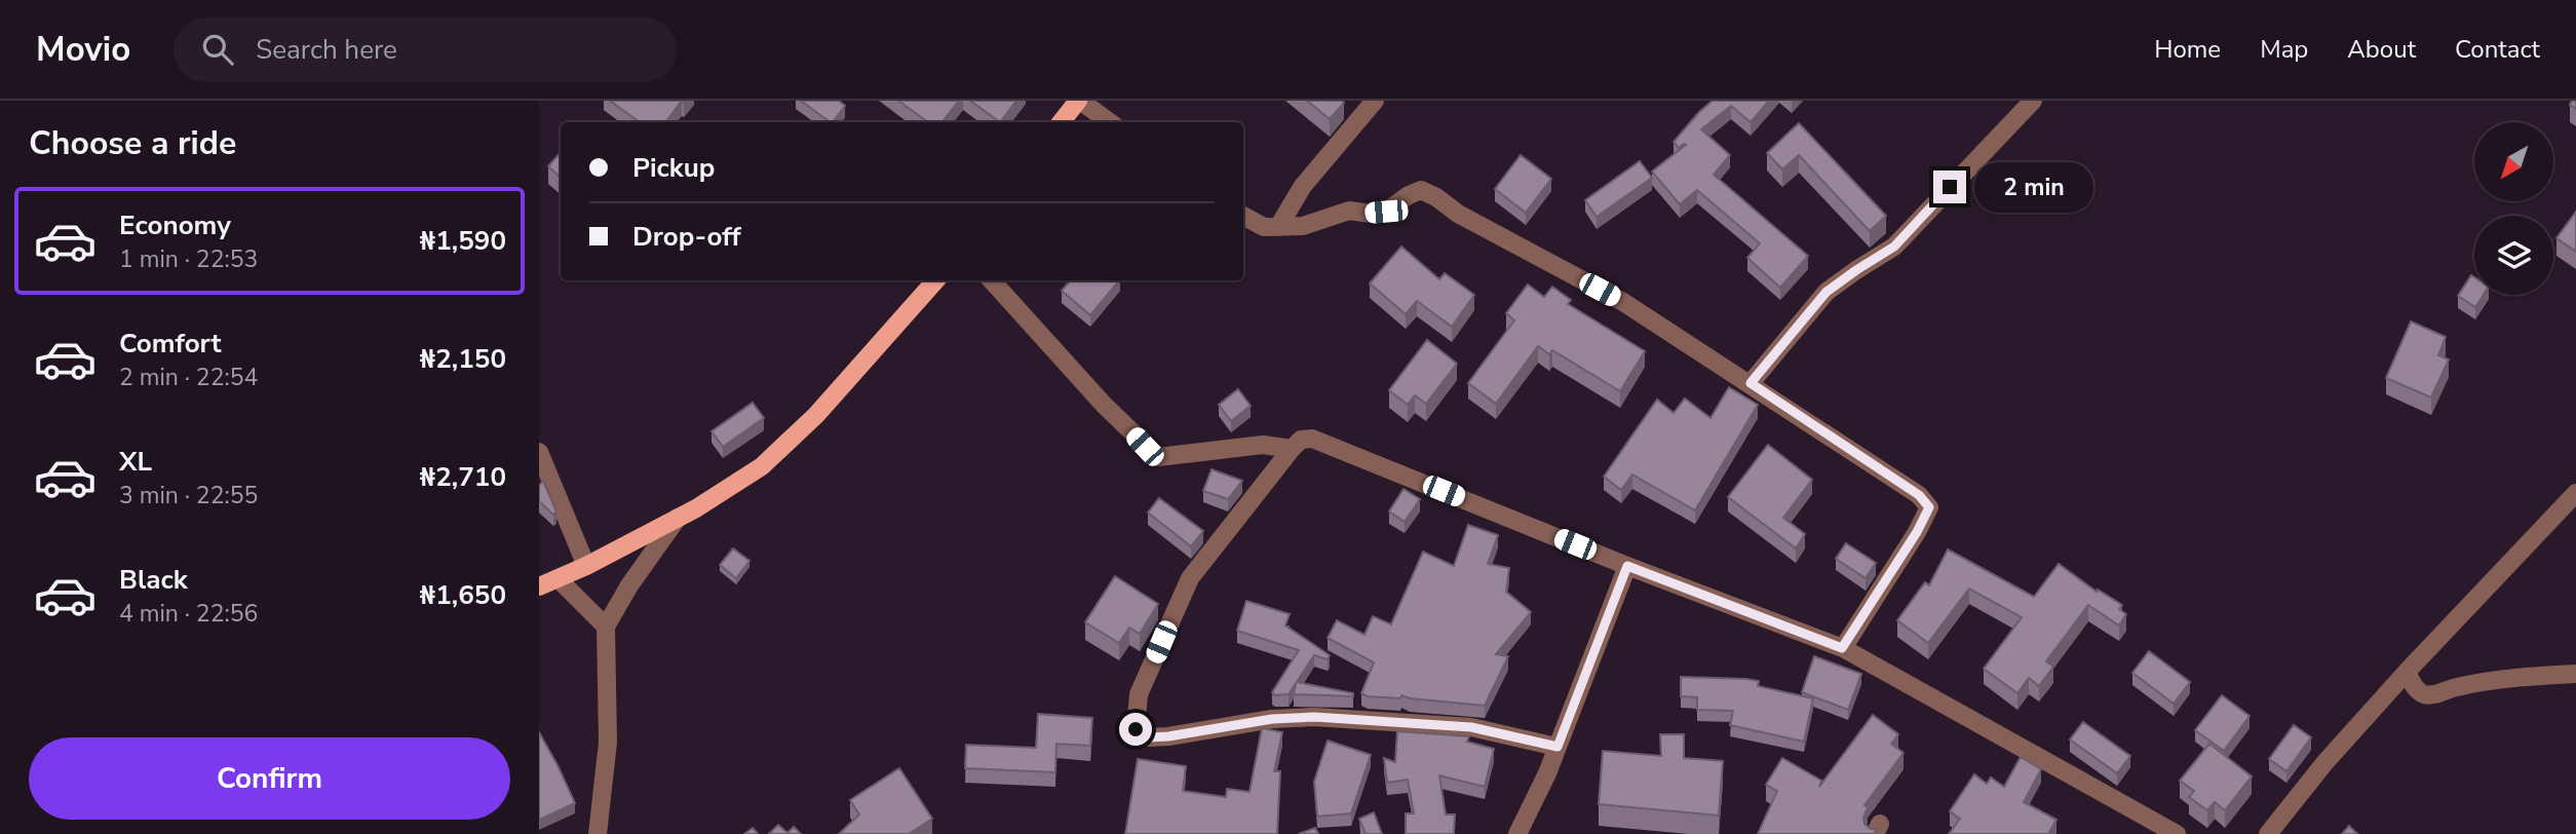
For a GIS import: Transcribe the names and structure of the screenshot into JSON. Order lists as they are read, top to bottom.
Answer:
{
  "north": "bottom left",
  "page": {
    "header": "Movio",
    "search": "Search here",
    "nav": [
      "Home",
      "Map",
      "About",
      "Contact"
    ],
    "heading": "Choose a ride",
    "banner": ["Pickup", "Drop-off"],
    "bubble": "2 min",
    "list": [
      {
        "name": "Economy",
        "note": "1 min · 22:53",
        "value": "₦1,590"
      },
      {
        "name": "Comfort",
        "note": "2 min · 22:54",
        "value": "₦2,150"
      },
      {
        "name": "XL",
        "note": "3 min · 22:55",
        "value": "₦2,710"
      },
      {
        "name": "Black",
        "note": "4 min · 22:56",
        "value": "₦1,650"
      }
    ],
    "buttons": "Confirm"
  }
}
